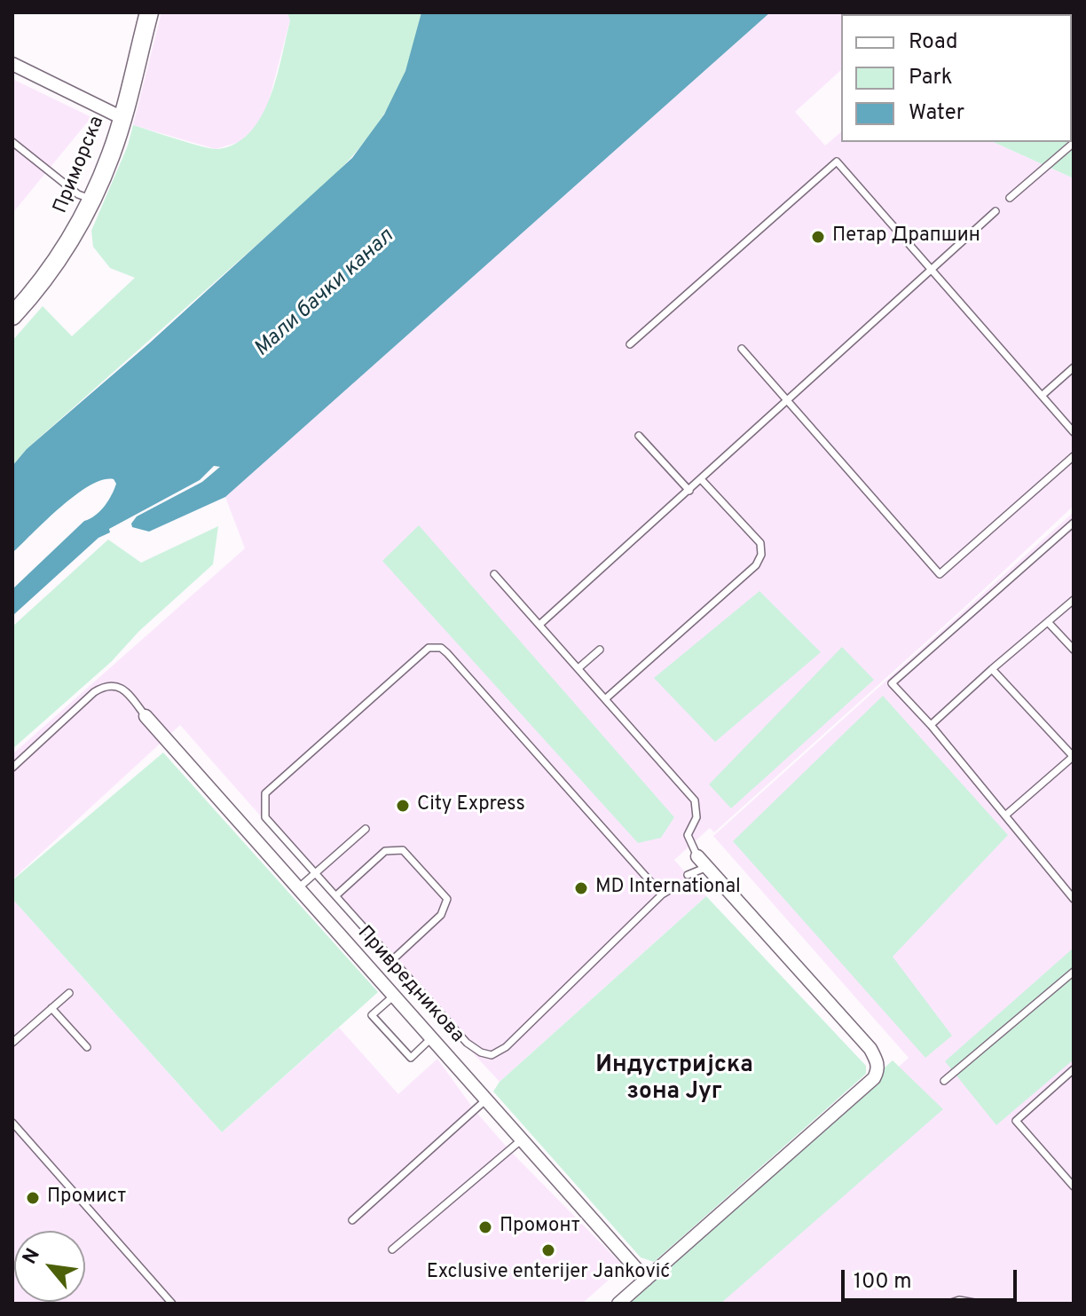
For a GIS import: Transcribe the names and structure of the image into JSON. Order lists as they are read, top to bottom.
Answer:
{
  "streets": {
    "street": ["Приморска", "Привредникова"]
  },
  "districts": ["Индустријска зона Југ"],
  "water": ["Мали бачки канал"],
  "places": [
    "Петар Драпшин",
    "City Express",
    "MD International",
    "Промист",
    "Промонт",
    "Exclusive enterijer Janković"
  ],
  "legend": ["Road", "Park", "Water"],
  "scale_bar": "100 m",
  "north": "top left"
}
